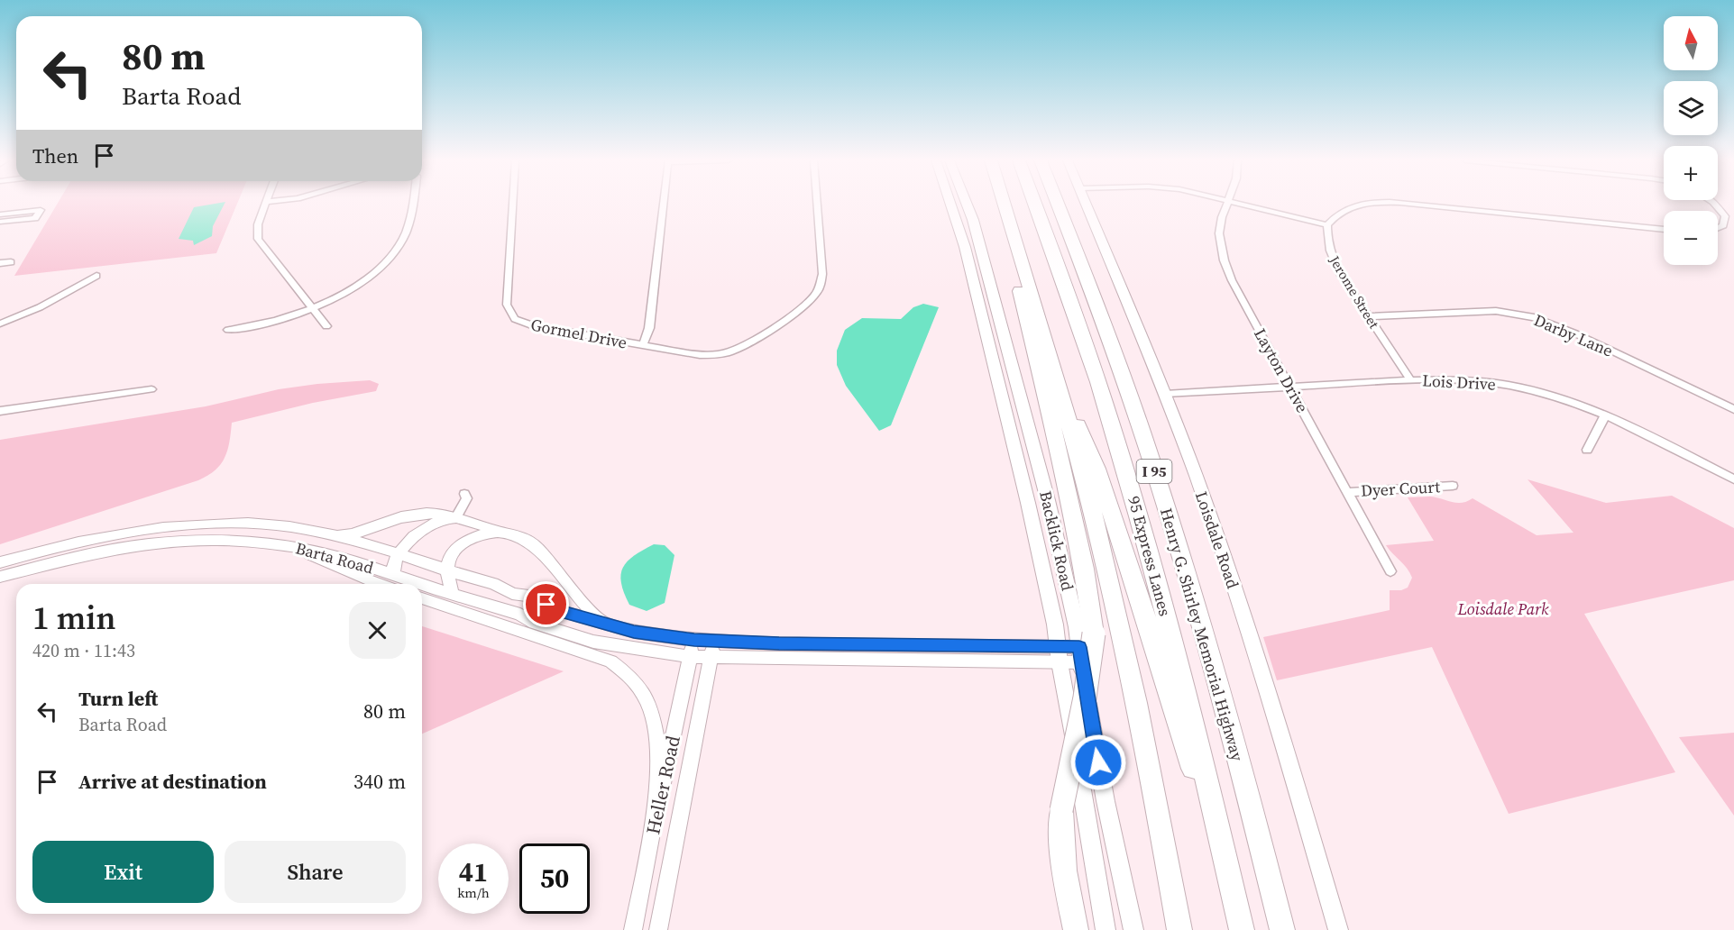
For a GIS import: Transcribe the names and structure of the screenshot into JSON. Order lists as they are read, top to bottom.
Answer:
{
  "streets": {
    "highway": ["I 95", "95 Express Lanes", "Henry G. Shirley Memorial Highway"],
    "main road": ["Loisdale Road", "Backlick Road"],
    "street": [
      "Jerome Street",
      "Gormel Drive",
      "Darby Lane",
      "Layton Drive",
      "Lois Drive",
      "Dyer Court",
      "Barta Road",
      "Heller Road"
    ]
  },
  "crossings": [
    ["Jerome Street", "Darby Lane"],
    ["Jerome Street", "Lois Drive"],
    ["Layton Drive", "Lois Drive"],
    ["Layton Drive", "Dyer Court"],
    ["Lois Drive", "Loisdale Road"],
    ["Backlick Road", "Barta Road"],
    ["Barta Road", "Heller Road"]
  ],
  "parks": ["Loisdale Park"],
  "north": "top",
  "page": {
    "map_buttons": ["+", "−"],
    "turn": ["80 m", "Barta Road"],
    "then": "Then",
    "heading": ["1 min", "420 m · 11:43"],
    "list": [
      {
        "name": "Turn left",
        "note": "Barta Road",
        "value": "80 m"
      },
      {
        "name": "Arrive at destination",
        "value": "340 m"
      }
    ],
    "buttons": ["Exit", "Share"],
    "speed": "41 km/h",
    "limit": "50"
  }
}
